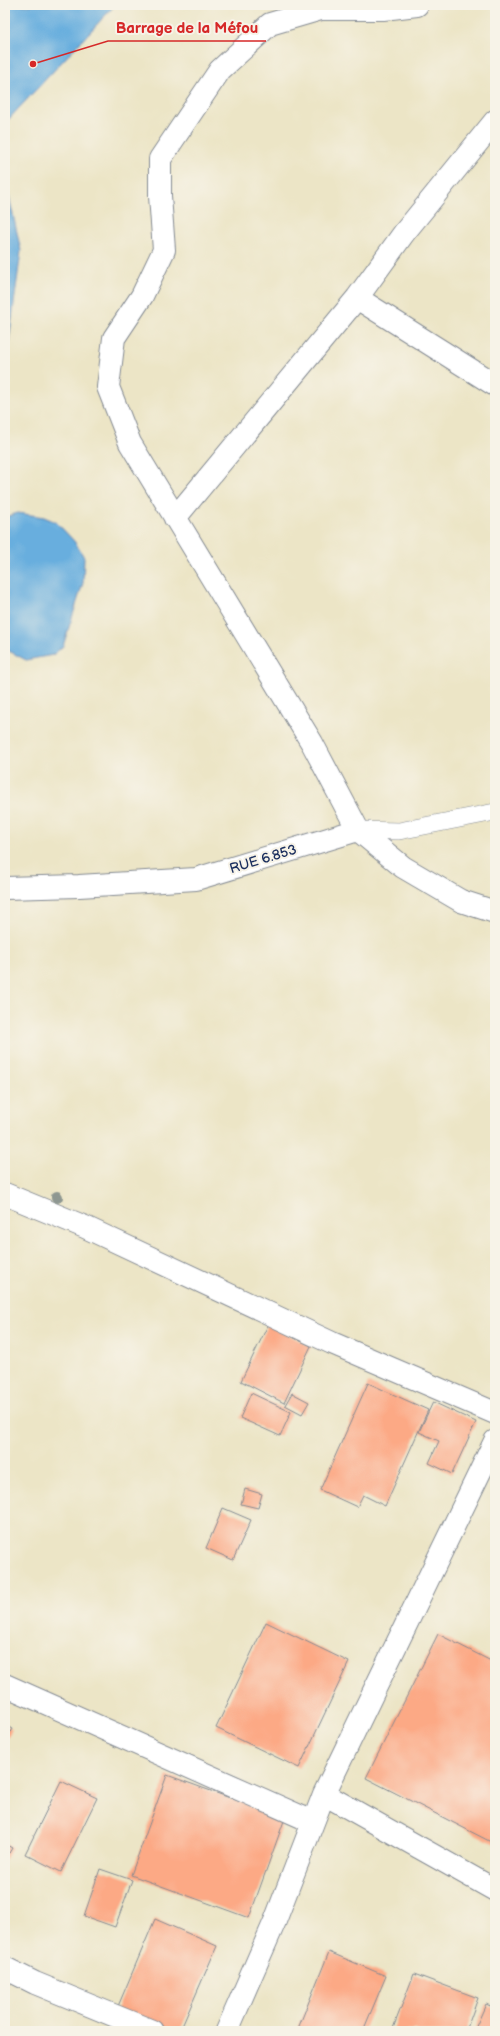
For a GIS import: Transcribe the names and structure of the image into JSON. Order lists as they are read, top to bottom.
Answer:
{
  "streets": {
    "street": ["RUE 6.853"]
  },
  "places": ["Barrage de la Méfou"]
}
